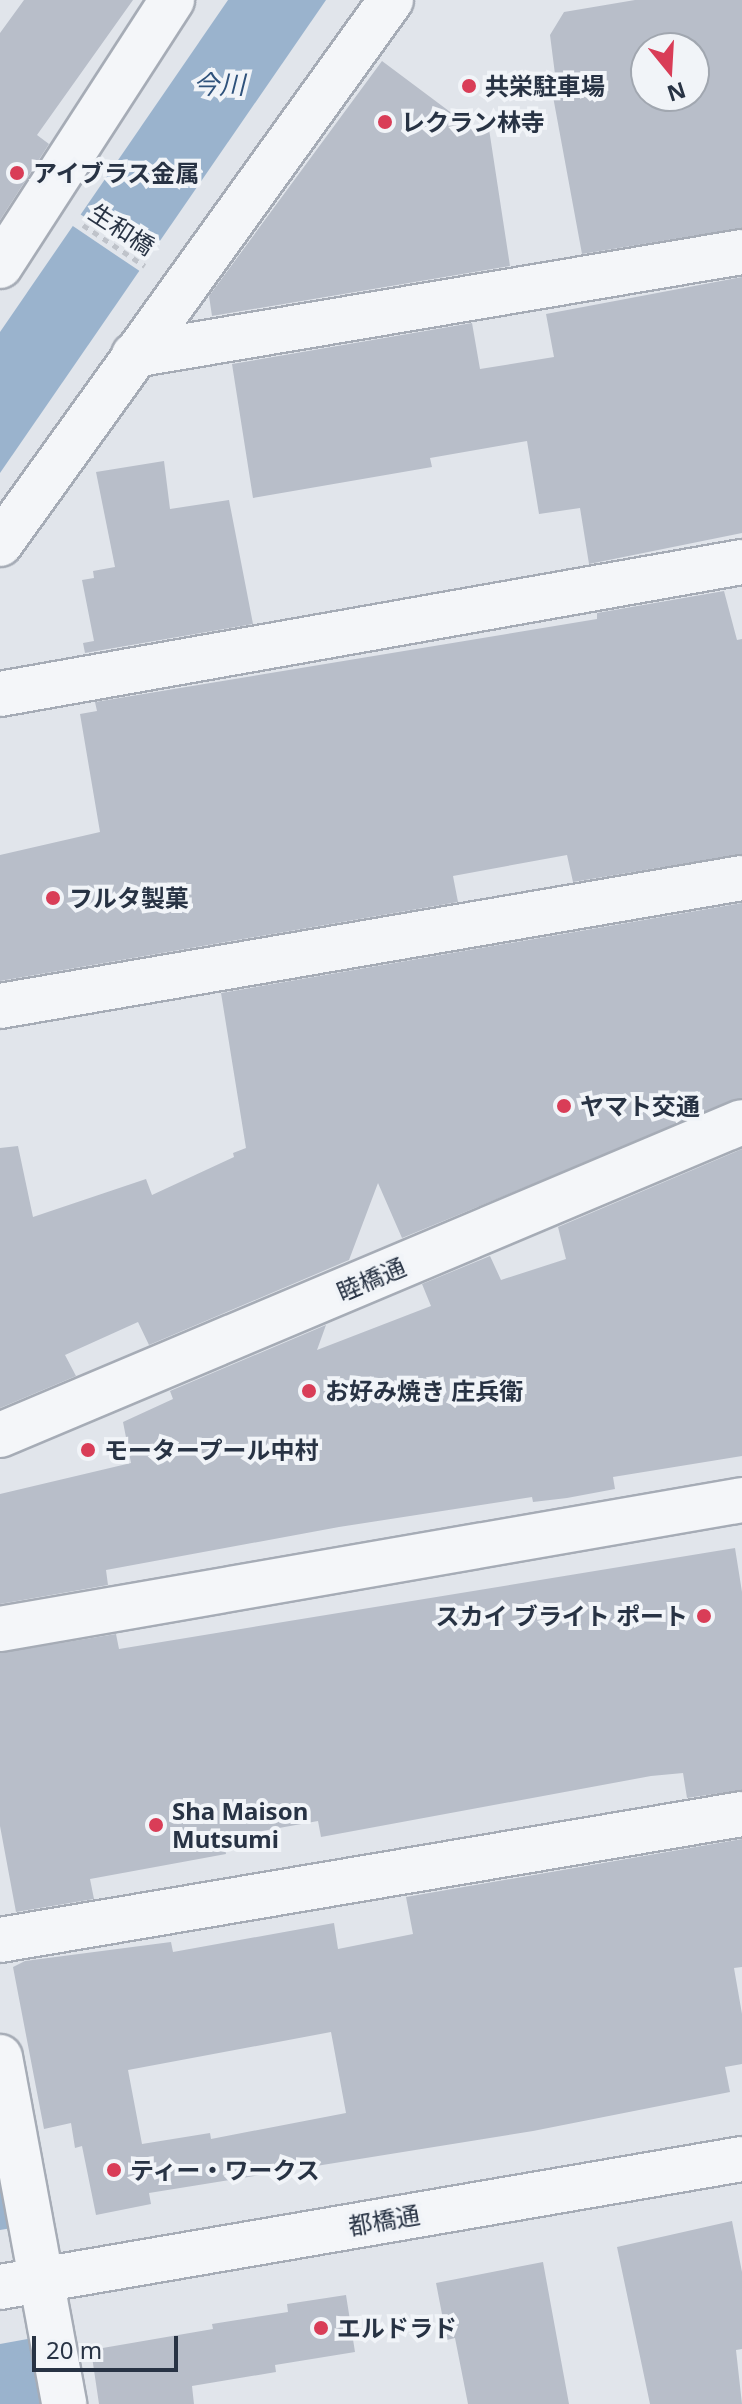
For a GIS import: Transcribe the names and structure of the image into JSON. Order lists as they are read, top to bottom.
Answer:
{
  "streets": {
    "street": ["睦橋通", "都橋通"],
    "path": ["生和橋"]
  },
  "water": ["今川"],
  "places": [
    "共栄駐車場",
    "レクラン林寺",
    "アイブラス金属",
    "フルタ製菓",
    "ヤマト交通",
    "お好み焼き 庄兵衛",
    "モータープール中村",
    "スカイ ブライト ポート",
    "Sha Maison Mutsumi",
    "ティー・ワークス",
    "エルドラド"
  ],
  "scale_bar": "20 m",
  "north": "bottom"
}
